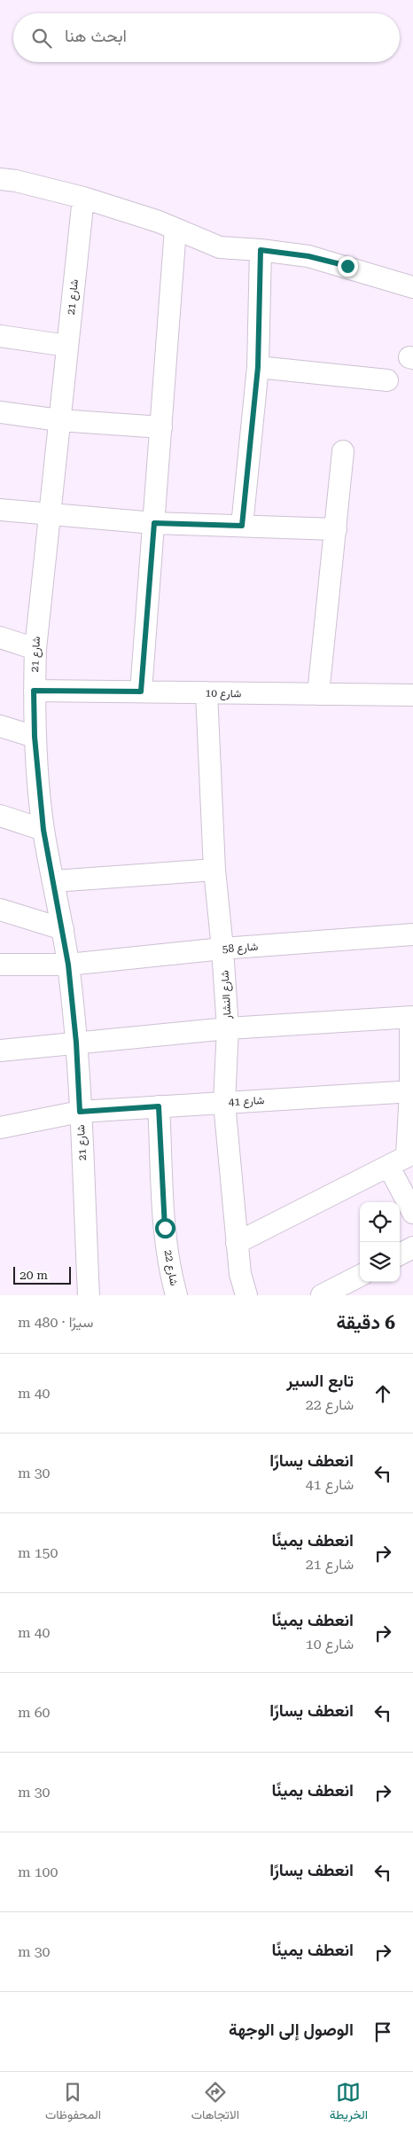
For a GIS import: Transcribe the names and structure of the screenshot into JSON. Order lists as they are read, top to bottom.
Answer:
{
  "streets": {
    "street": [
      "شارع 21",
      "شارع 10",
      "شارع 58",
      "شارع النشار",
      "شارع 41",
      "شارع 22"
    ]
  },
  "crossings": [
    ["شارع 21", "شارع 10"],
    ["شارع 21", "شارع 58"],
    ["شارع 21", "شارع 41"],
    ["شارع 10", "شارع النشار"],
    ["شارع 58", "شارع النشار"],
    ["شارع النشار", "شارع 41"],
    ["شارع 41", "شارع 22"]
  ],
  "scale_bar": "20 m",
  "page": {
    "search": "ابحث هنا",
    "scale": "20 m",
    "heading": ["6 دقيقة", "سيرًا · 480 m"],
    "list": [
      ["تابع السير", "شارع 22", "40 m"],
      ["انعطف يسارًا", "شارع 41", "30 m"],
      ["انعطف يمينًا", "شارع 21", "150 m"],
      ["انعطف يمينًا", "شارع 10", "40 m"],
      ["انعطف يسارًا", "60 m"],
      ["انعطف يمينًا", "30 m"],
      ["انعطف يسارًا", "100 m"],
      ["انعطف يمينًا", "30 m"],
      "الوصول إلى الوجهة"
    ],
    "nav": ["الخريطة", "الاتجاهات", "المحفوظات"]
  }
}
